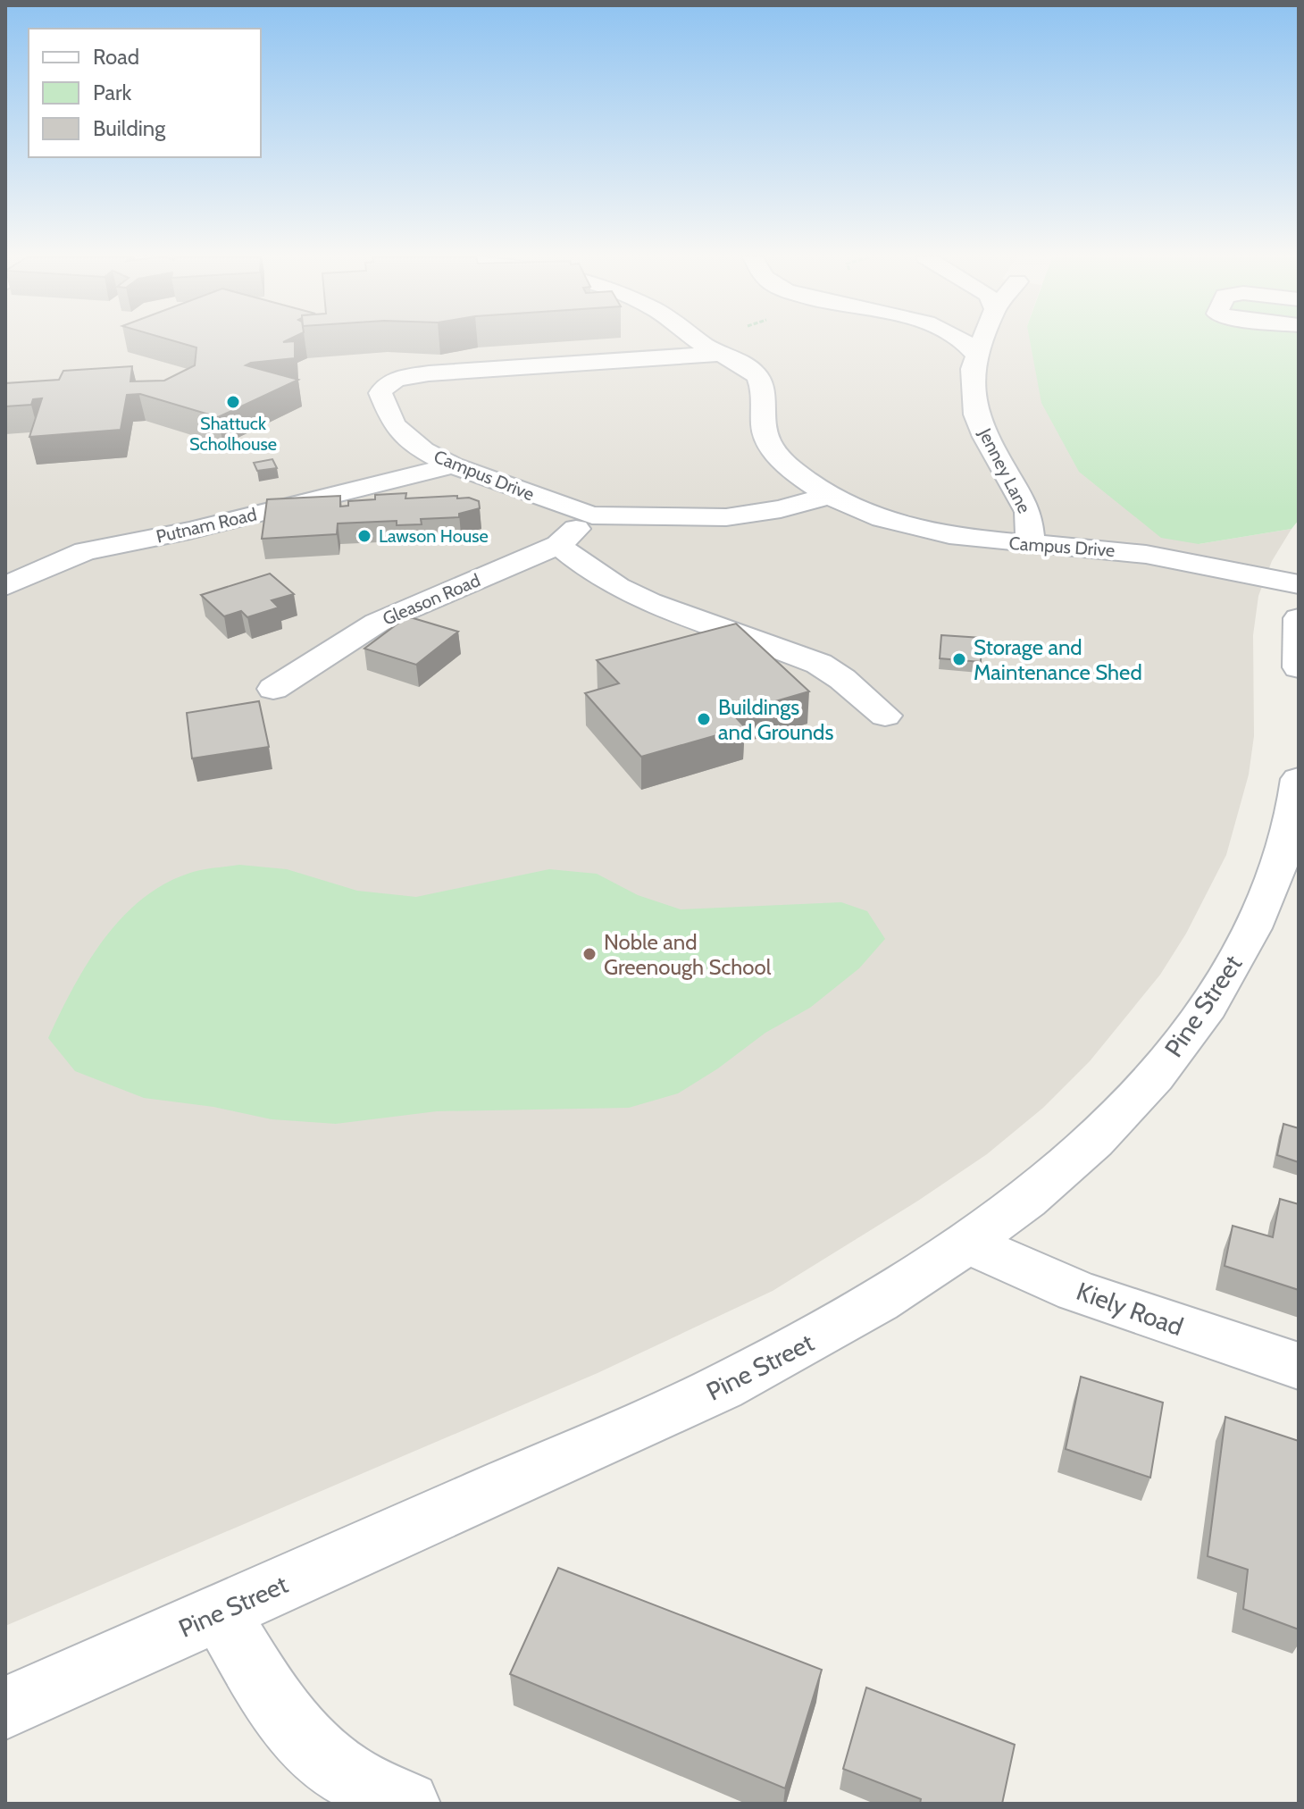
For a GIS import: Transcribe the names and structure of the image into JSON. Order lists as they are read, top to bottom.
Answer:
{
  "streets": {
    "street": [
      "Jenney Lane",
      "Campus Drive",
      "Putnam Road",
      "Gleason Road",
      "Pine Street",
      "Kiely Road"
    ]
  },
  "crossings": [
    ["Jenney Lane", "Campus Drive"],
    ["Campus Drive", "Putnam Road"],
    ["Campus Drive", "Gleason Road"],
    ["Pine Street", "Kiely Road"]
  ],
  "places": [
    "Shattuck Scholhouse",
    "Lawson House",
    "Storage and Maintenance Shed",
    "Buildings and Grounds",
    "Noble and Greenough School"
  ],
  "legend": ["Road", "Park", "Building"]
}
